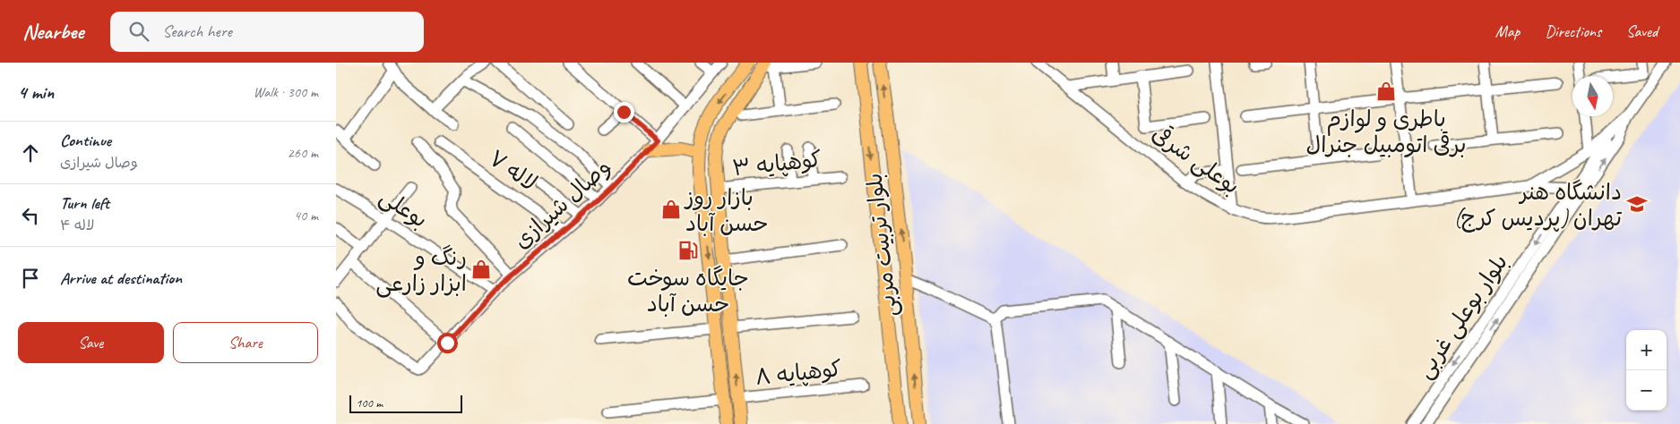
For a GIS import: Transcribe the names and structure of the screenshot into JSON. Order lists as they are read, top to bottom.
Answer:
{
  "streets": {
    "main road": ["بلوار تربیت مربی"],
    "street": [
      "بوعلی شرقی",
      "کوهپایه ۳",
      "لاله ۷",
      "وصال شیرازی",
      "بوعلی",
      "بلوار بوعلی غربی",
      "کوهپایه ۸"
    ]
  },
  "crossings": [
    ["لاله ۷", "وصال شیرازی"],
    ["وصال شیرازی", "بوعلی"]
  ],
  "places": {
    "shop": ["باطری و لوازم برقی اتومبیل جنرال", "بازار روز حسن آباد", "رنگ و ابزار زارعی"],
    "school or university": ["دانشگاه هنر تهران (پردیس کرج)"],
    "fuel station": ["جایگاه سوخت حسن آباد"]
  },
  "scale_bar": "100 m",
  "north": "bottom",
  "page": {
    "header": "Nearbee",
    "search": "Search here",
    "nav": ["Map", "Directions", "Saved"],
    "heading": ["4 min", "Walk · 300 m"],
    "list": [
      ["Continue", "وصال شیرازی", "260 m"],
      ["Turn left", "لاله ۴", "40 m"],
      "Arrive at destination"
    ],
    "buttons": ["Save", "Share"],
    "map_buttons": ["+", "−"],
    "scale": "100 m"
  }
}
